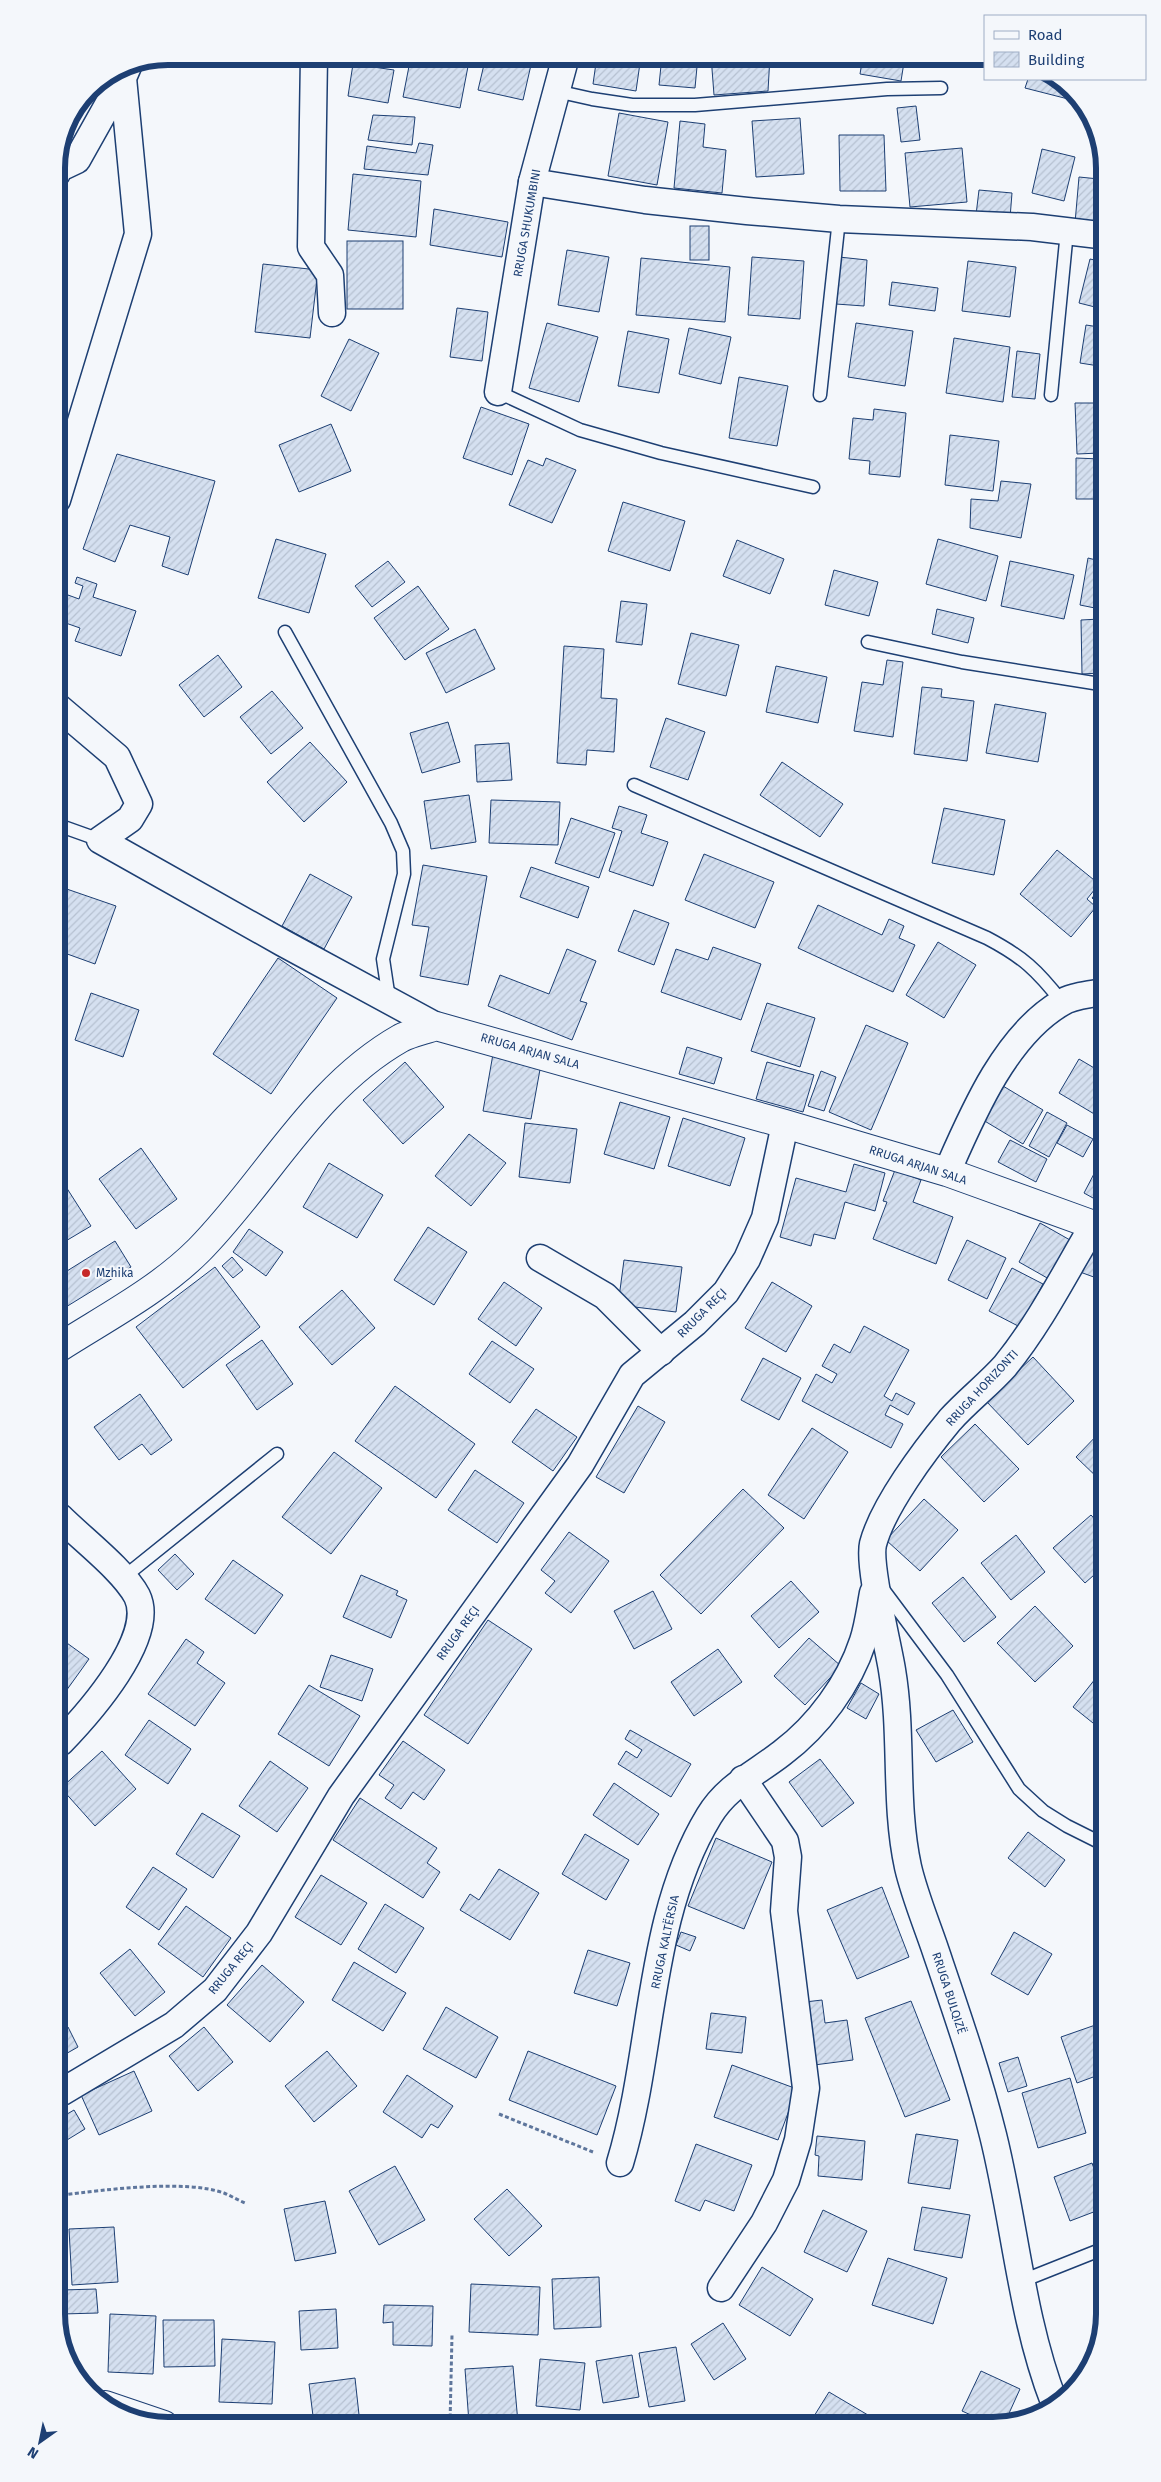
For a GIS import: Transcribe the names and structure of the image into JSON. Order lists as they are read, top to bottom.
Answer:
{
  "streets": {
    "street": [
      "RRUGA SHUKUMBINI",
      "RRUGA ARJAN SALA",
      "RRUGA REÇI",
      "RRUGA HORIZONTI",
      "RRUGA KALTËRSIA",
      "RRUGA BULQIZË"
    ]
  },
  "crossings": [
    ["RRUGA ARJAN SALA", "RRUGA REÇI"],
    ["RRUGA HORIZONTI", "RRUGA KALTËRSIA"],
    ["RRUGA HORIZONTI", "RRUGA BULQIZË"],
    ["RRUGA KALTËRSIA", "RRUGA BULQIZË"]
  ],
  "places": ["Mzhika"],
  "legend": ["Road", "Building"],
  "north": "bottom left"
}
